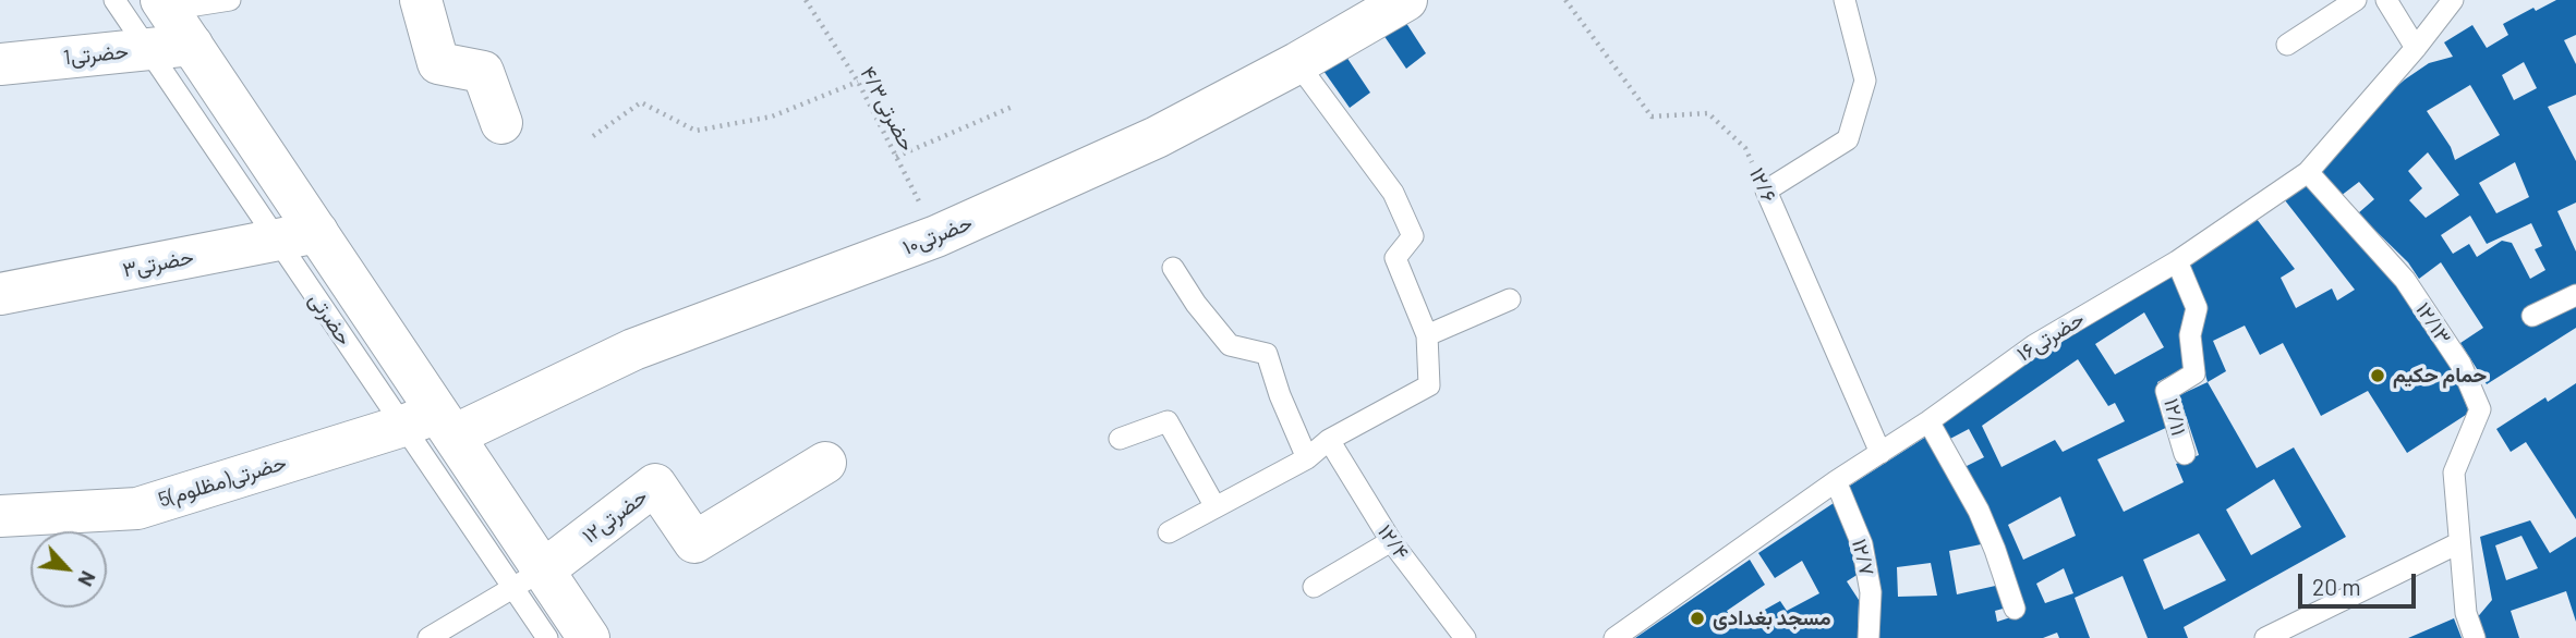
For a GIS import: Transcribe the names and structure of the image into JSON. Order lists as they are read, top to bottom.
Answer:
{
  "streets": {
    "street": [
      "1حضرتی",
      "حضرتی۱۰",
      "حضرتی۳",
      "حضرتی",
      "5حضرتی(مظلوم)",
      "حضرتی۱۲"
    ],
    "lane": [
      "۱۲/۶",
      "۱۲/۱۳",
      "حضرتی۱۶",
      "۱۲/۱۱",
      "۱۲/۴",
      "۱۲/۷"
    ],
    "path": ["حضرتی۴/۳"]
  },
  "crossings": [
    ["1حضرتی", "حضرتی"],
    ["حضرتی۴/۳", "حضرتی۱۰"],
    ["۱۲/۶", "حضرتی۱۶"],
    ["حضرتی۱۰", "حضرتی"],
    ["حضرتی۱۰", "5حضرتی(مظلوم)"],
    ["حضرتی۳", "حضرتی"],
    ["حضرتی", "5حضرتی(مظلوم)"],
    ["حضرتی", "حضرتی۱۲"],
    ["۱۲/۱۳", "حضرتی۱۶"],
    ["حضرتی۱۶", "۱۲/۱۱"],
    ["حضرتی۱۶", "۱۲/۷"]
  ],
  "places": ["حمام حکیم", "مسجد بغدادی"],
  "scale_bar": "20 m",
  "north": "bottom right"
}
